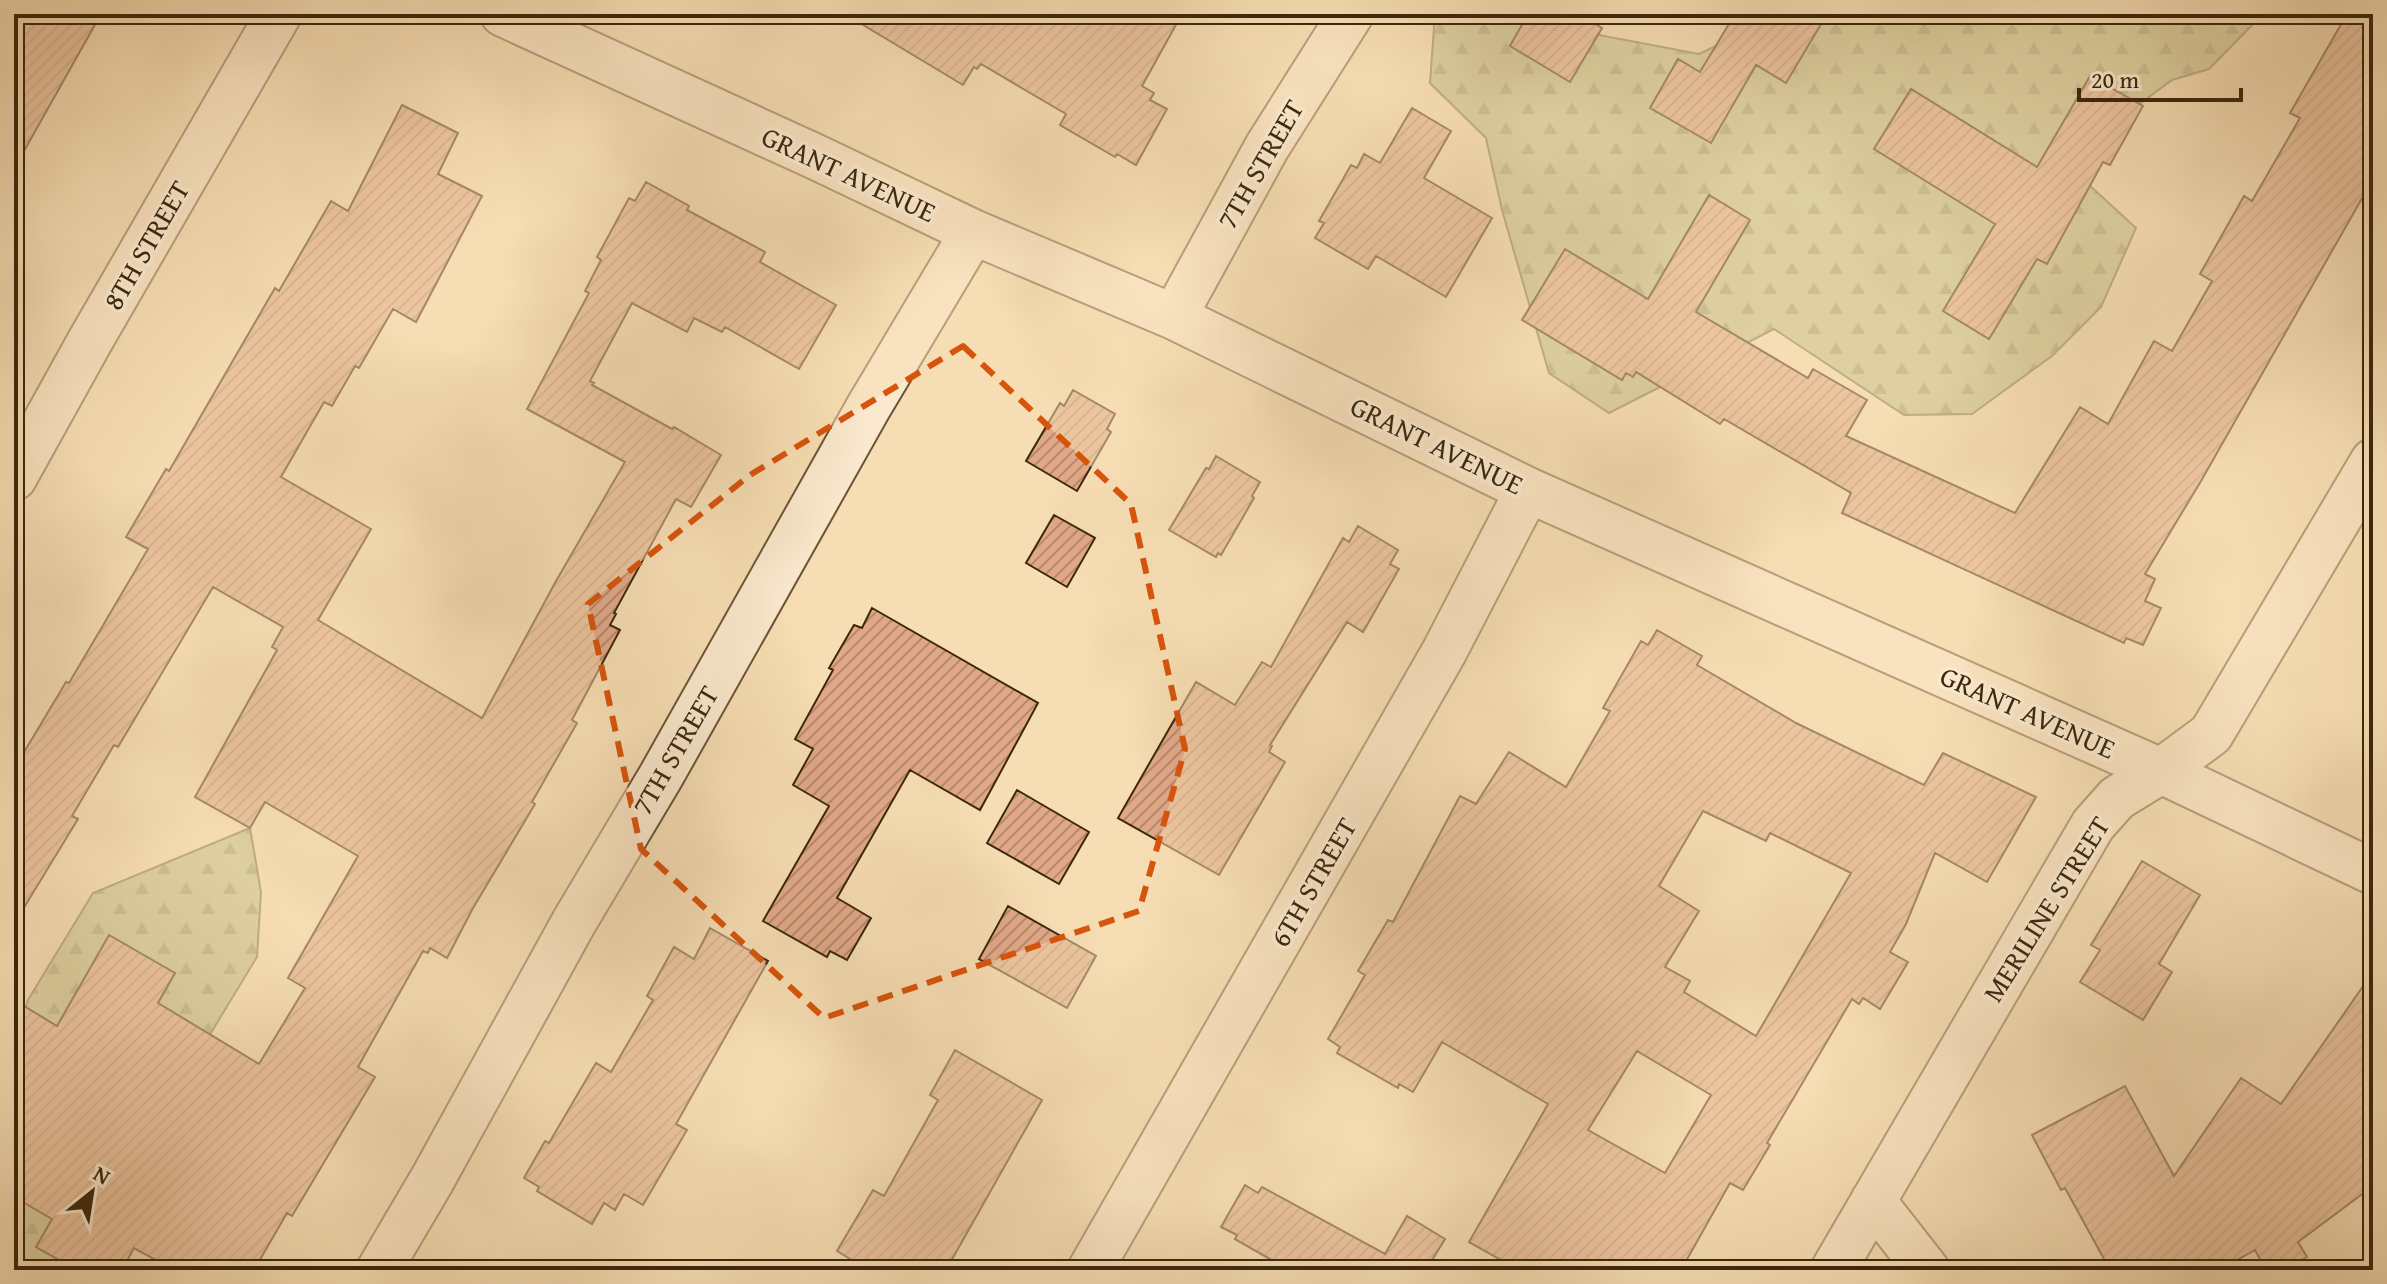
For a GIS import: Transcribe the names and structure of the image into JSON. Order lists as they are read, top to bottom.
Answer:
{
  "streets": {
    "street": [
      "7TH STREET",
      "GRANT AVENUE",
      "8TH STREET",
      "6TH STREET",
      "MERILINE STREET"
    ]
  },
  "crossings": [
    ["7TH STREET", "GRANT AVENUE"],
    ["GRANT AVENUE", "6TH STREET"],
    ["GRANT AVENUE", "MERILINE STREET"]
  ],
  "scale_bar": "20 m",
  "north": "top right"
}
